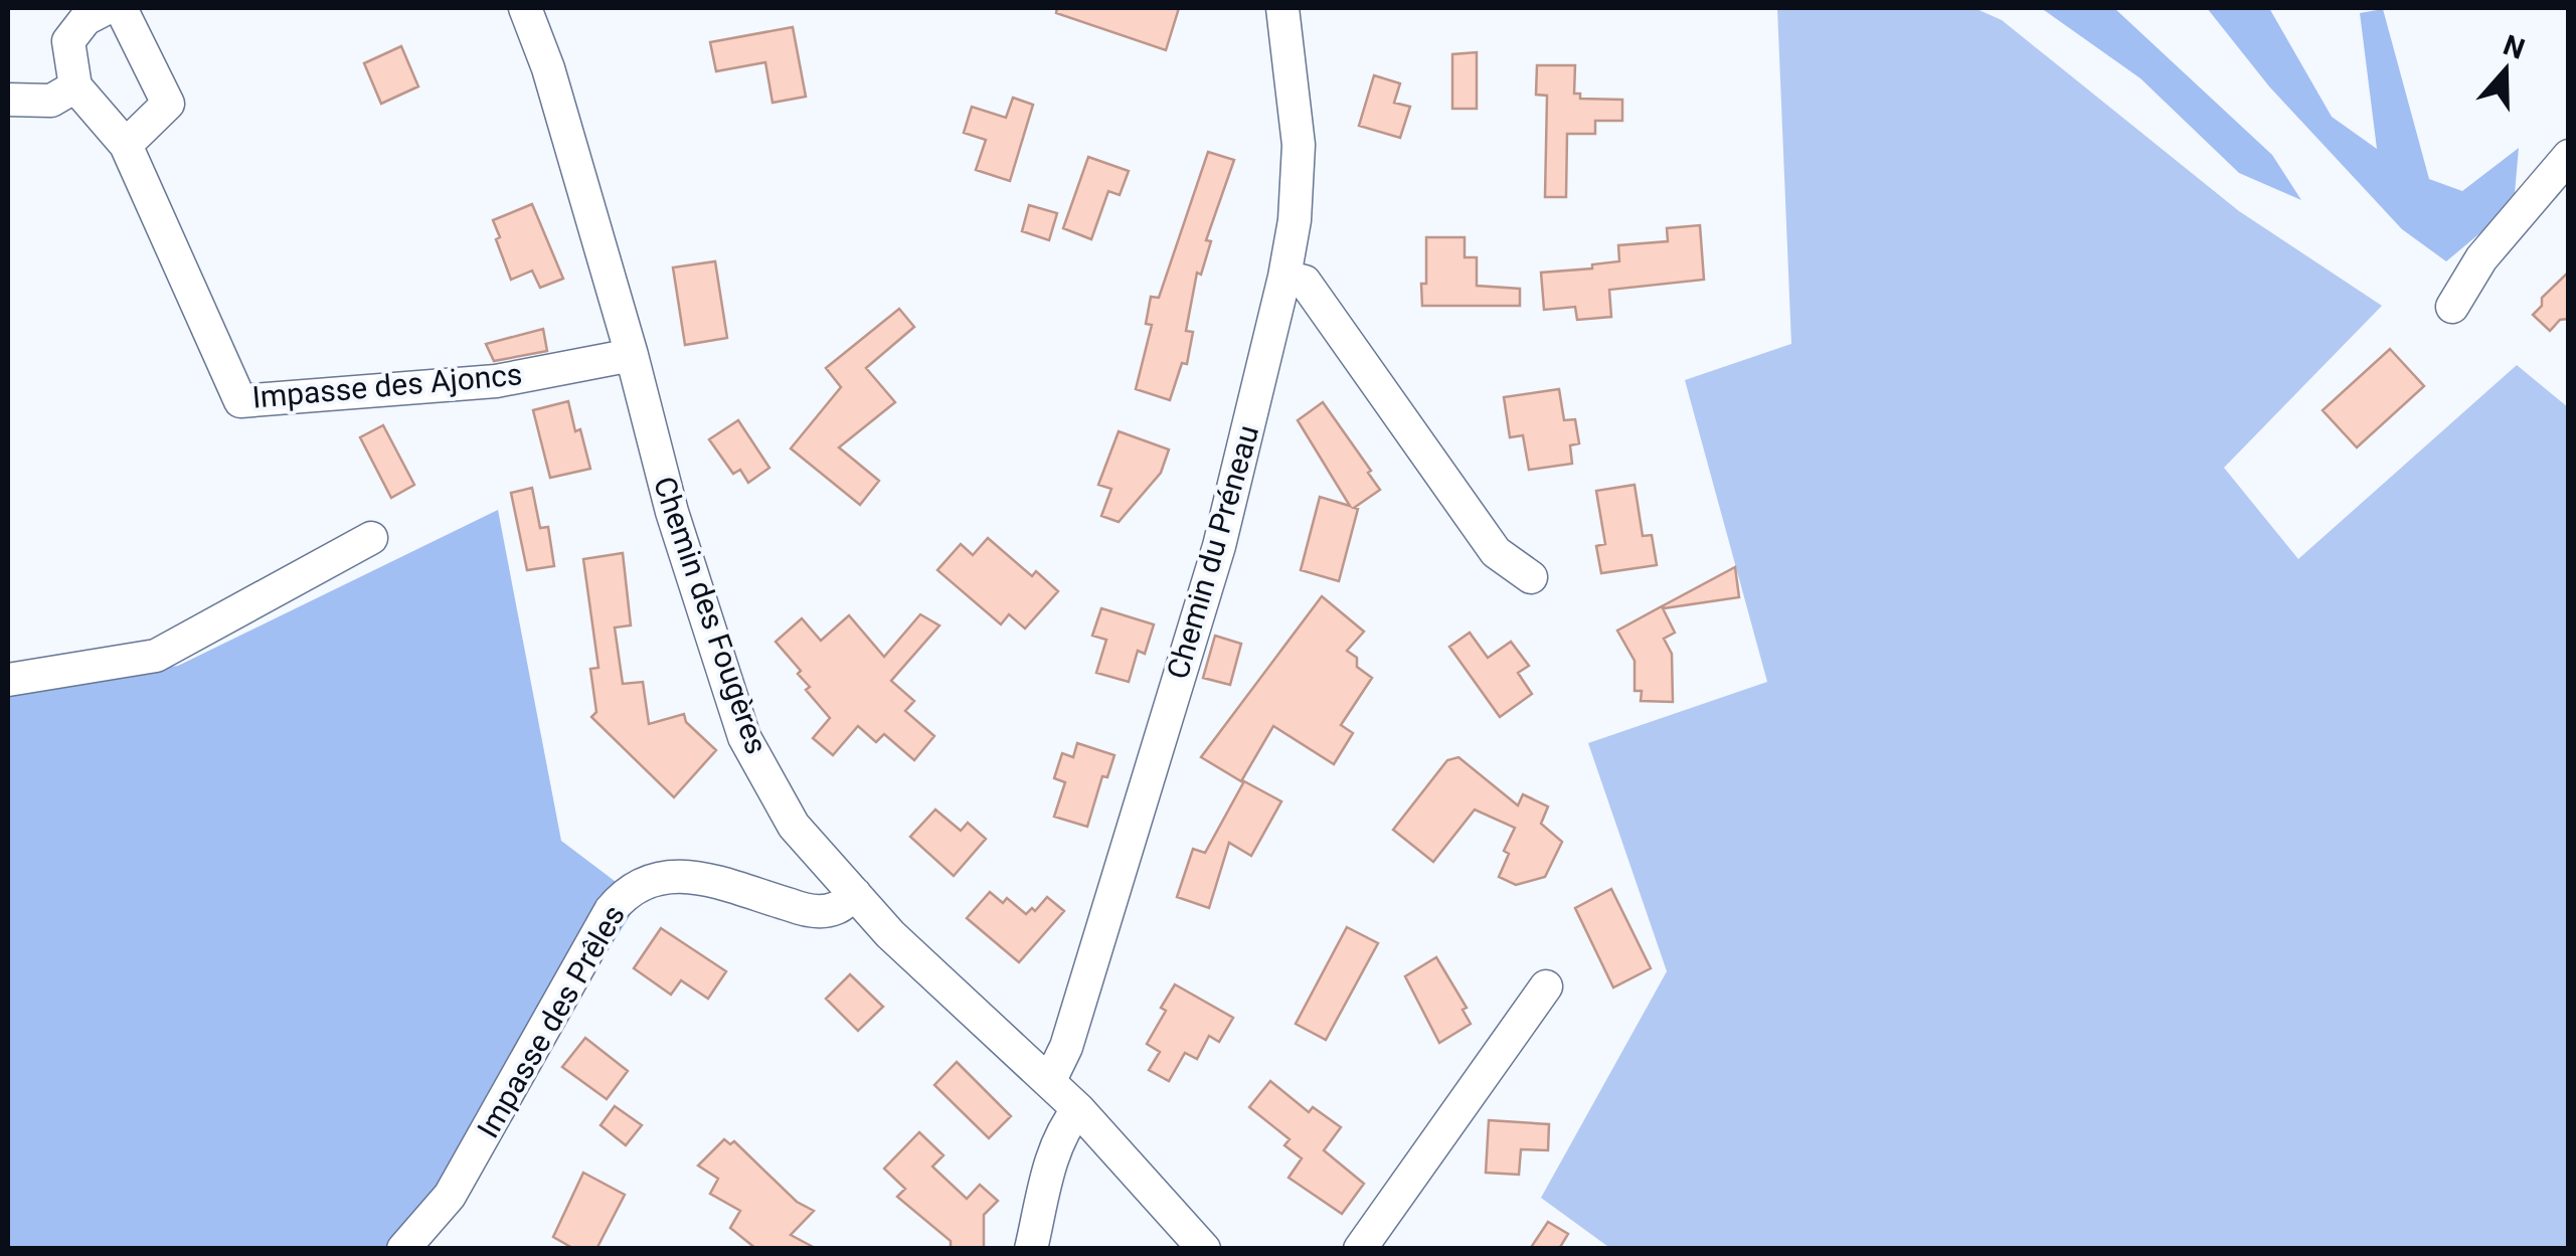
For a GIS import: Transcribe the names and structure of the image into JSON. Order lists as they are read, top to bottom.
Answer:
{
  "streets": {
    "street": [
      "Impasse des Ajoncs",
      "Chemin du Préneau",
      "Chemin des Fougères",
      "Impasse des Prêles"
    ]
  },
  "crossings": [
    ["Impasse des Ajoncs", "Chemin des Fougères"],
    ["Chemin du Préneau", "Chemin des Fougères"],
    ["Chemin des Fougères", "Impasse des Prêles"]
  ],
  "north": "top"
}
